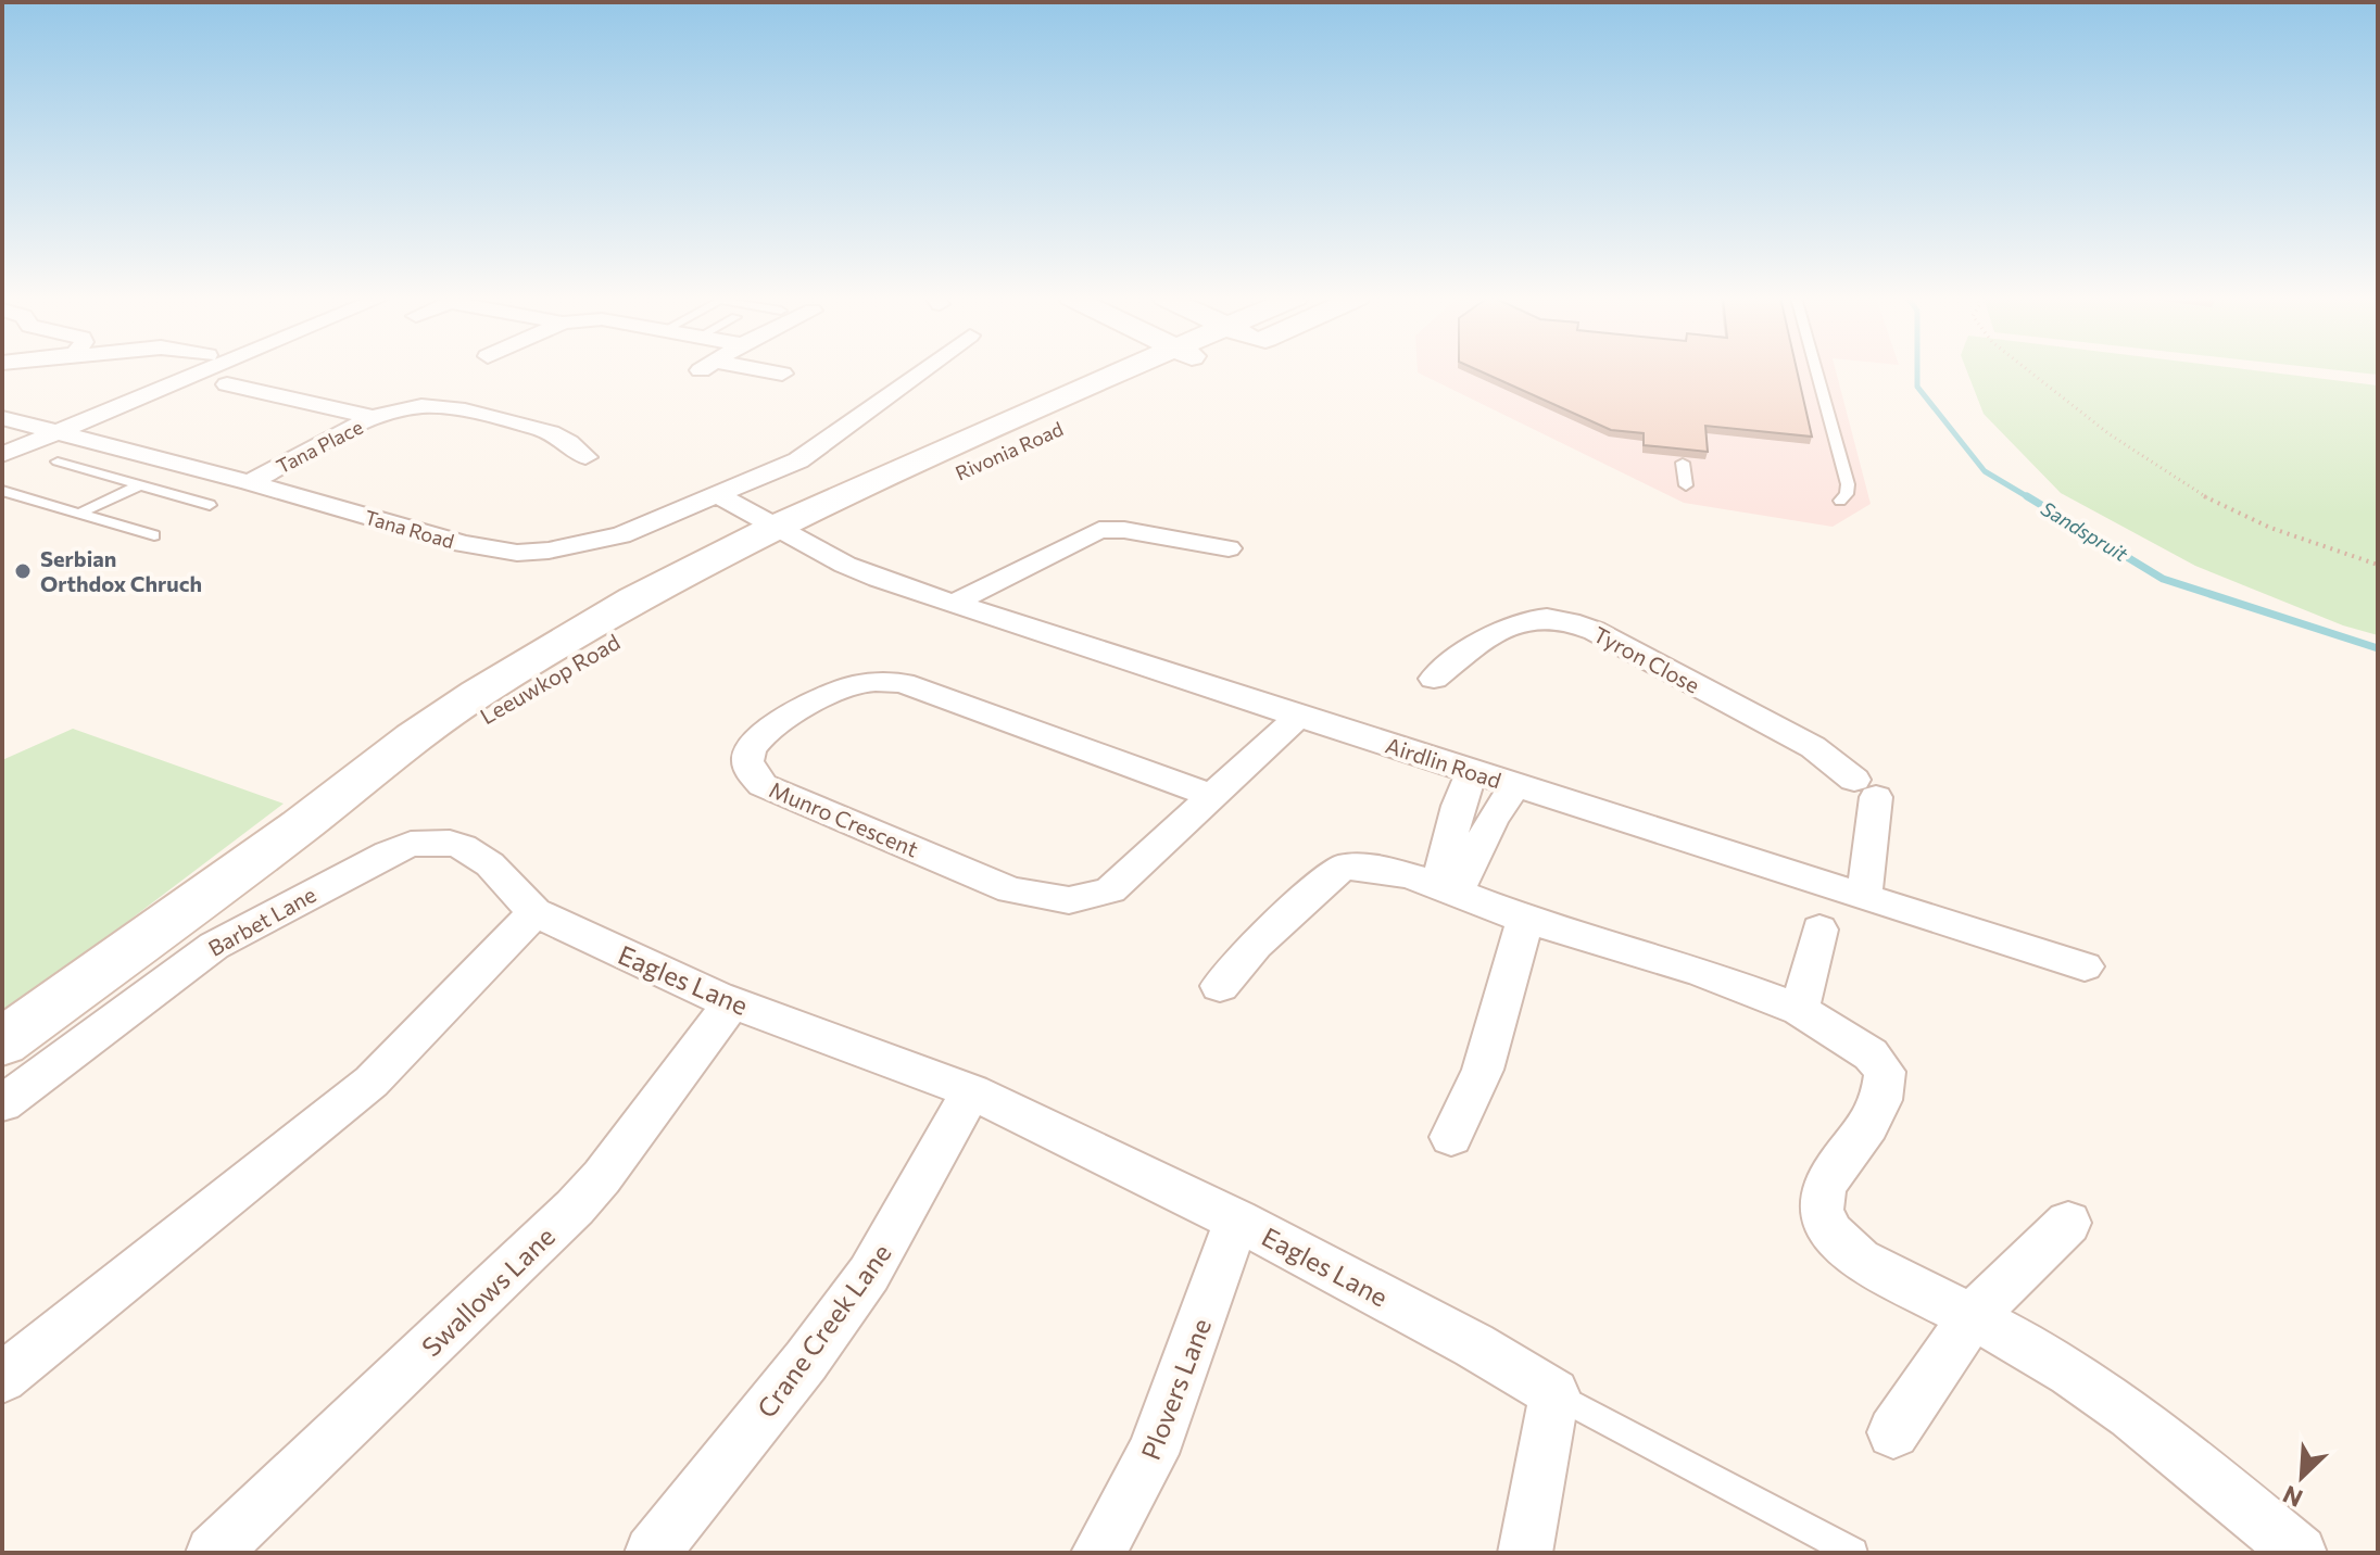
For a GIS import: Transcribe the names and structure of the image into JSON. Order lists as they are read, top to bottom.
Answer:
{
  "streets": {
    "street": [
      "Tana Place",
      "Rivonia Road",
      "Tana Road",
      "Tyron Close",
      "Leeuwkop Road",
      "Airdlin Road",
      "Munro Crescent",
      "Barbet Lane",
      "Eagles Lane",
      "Swallows Lane",
      "Crane Creek Lane",
      "Plovers Lane"
    ]
  },
  "crossings": [
    ["Tana Place", "Tana Road"],
    ["Rivonia Road", "Leeuwkop Road"],
    ["Rivonia Road", "Airdlin Road"],
    ["Tyron Close", "Airdlin Road"],
    ["Leeuwkop Road", "Airdlin Road"],
    ["Airdlin Road", "Munro Crescent"],
    ["Barbet Lane", "Eagles Lane"],
    ["Eagles Lane", "Swallows Lane"],
    ["Eagles Lane", "Crane Creek Lane"],
    ["Eagles Lane", "Plovers Lane"]
  ],
  "water": ["Sandspruit"],
  "places": ["Serbian Orthdox Chruch"],
  "north": "bottom left"
}
